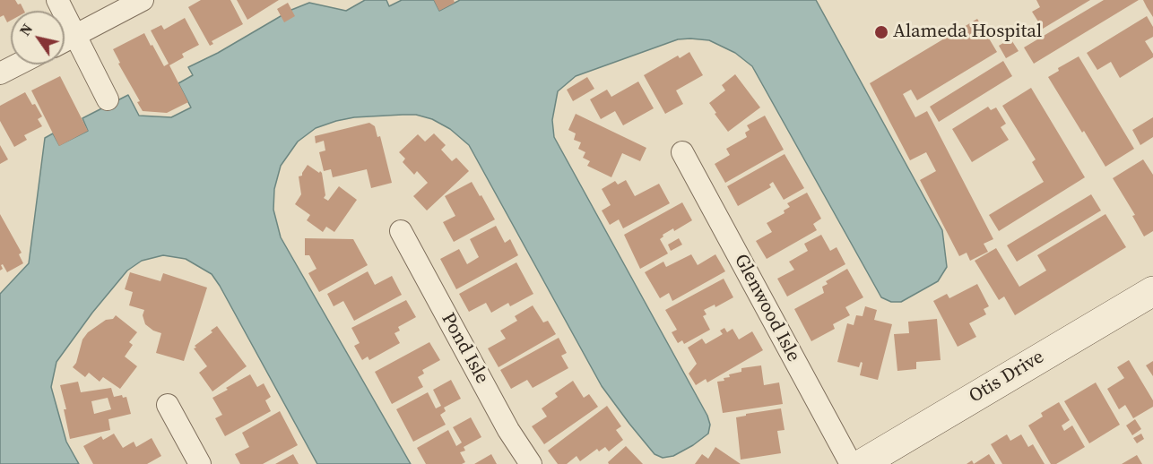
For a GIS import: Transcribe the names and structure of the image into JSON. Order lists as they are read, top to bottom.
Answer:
{
  "streets": {
    "main road": ["Otis Drive"],
    "street": ["Glenwood Isle", "Pond Isle"]
  },
  "places": ["Alameda Hospital"],
  "north": "top left"
}
